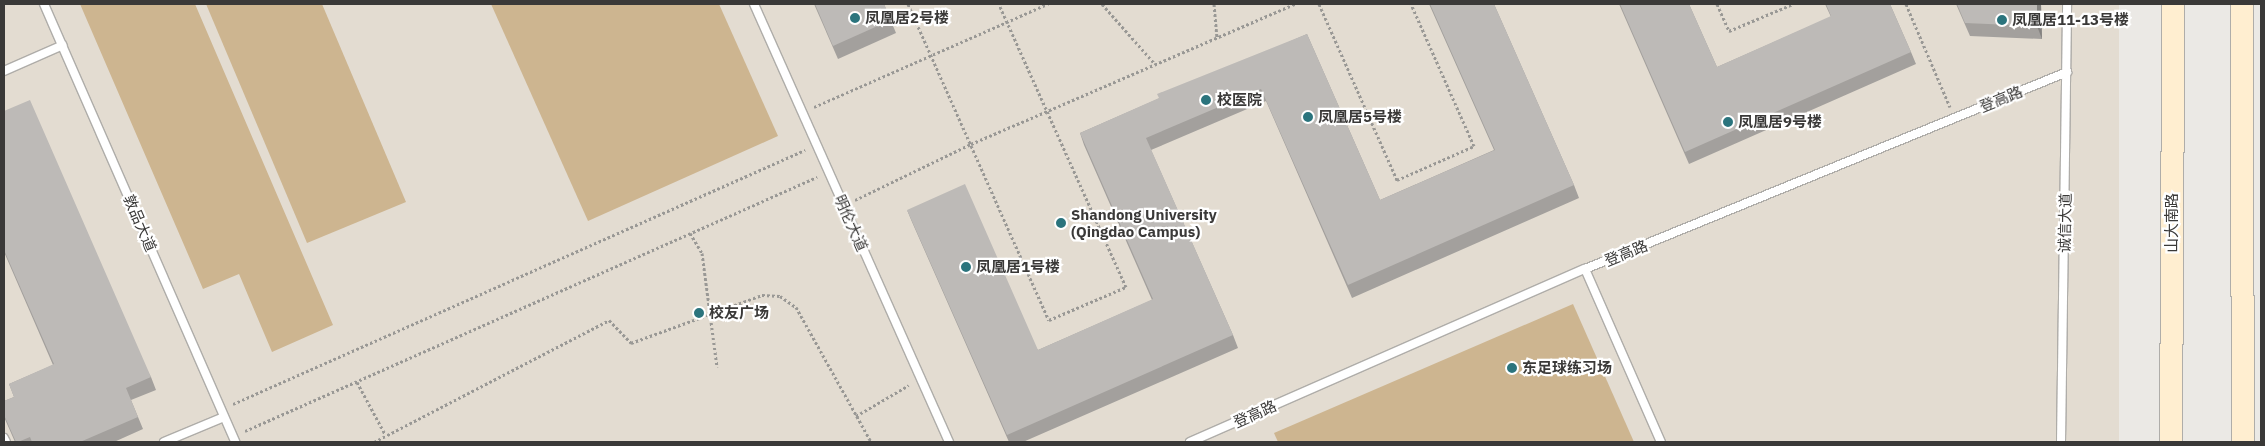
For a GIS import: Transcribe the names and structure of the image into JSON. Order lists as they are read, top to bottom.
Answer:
{
  "streets": {
    "main road": ["山大南路"],
    "lane": [
      "登高路",
      "敦品大道",
      "明伦大道",
      "诚信大道"
    ]
  },
  "crossings": [
    ["登高路", "诚信大道"]
  ],
  "places": [
    "凤凰居2号楼",
    "凤凰居11-13号楼",
    "校医院",
    "凤凰居5号楼",
    "凤凰居9号楼",
    "Shandong University (Qingdao Campus)",
    "凤凰居1号楼",
    "校友广场",
    "东足球练习场"
  ]
}
